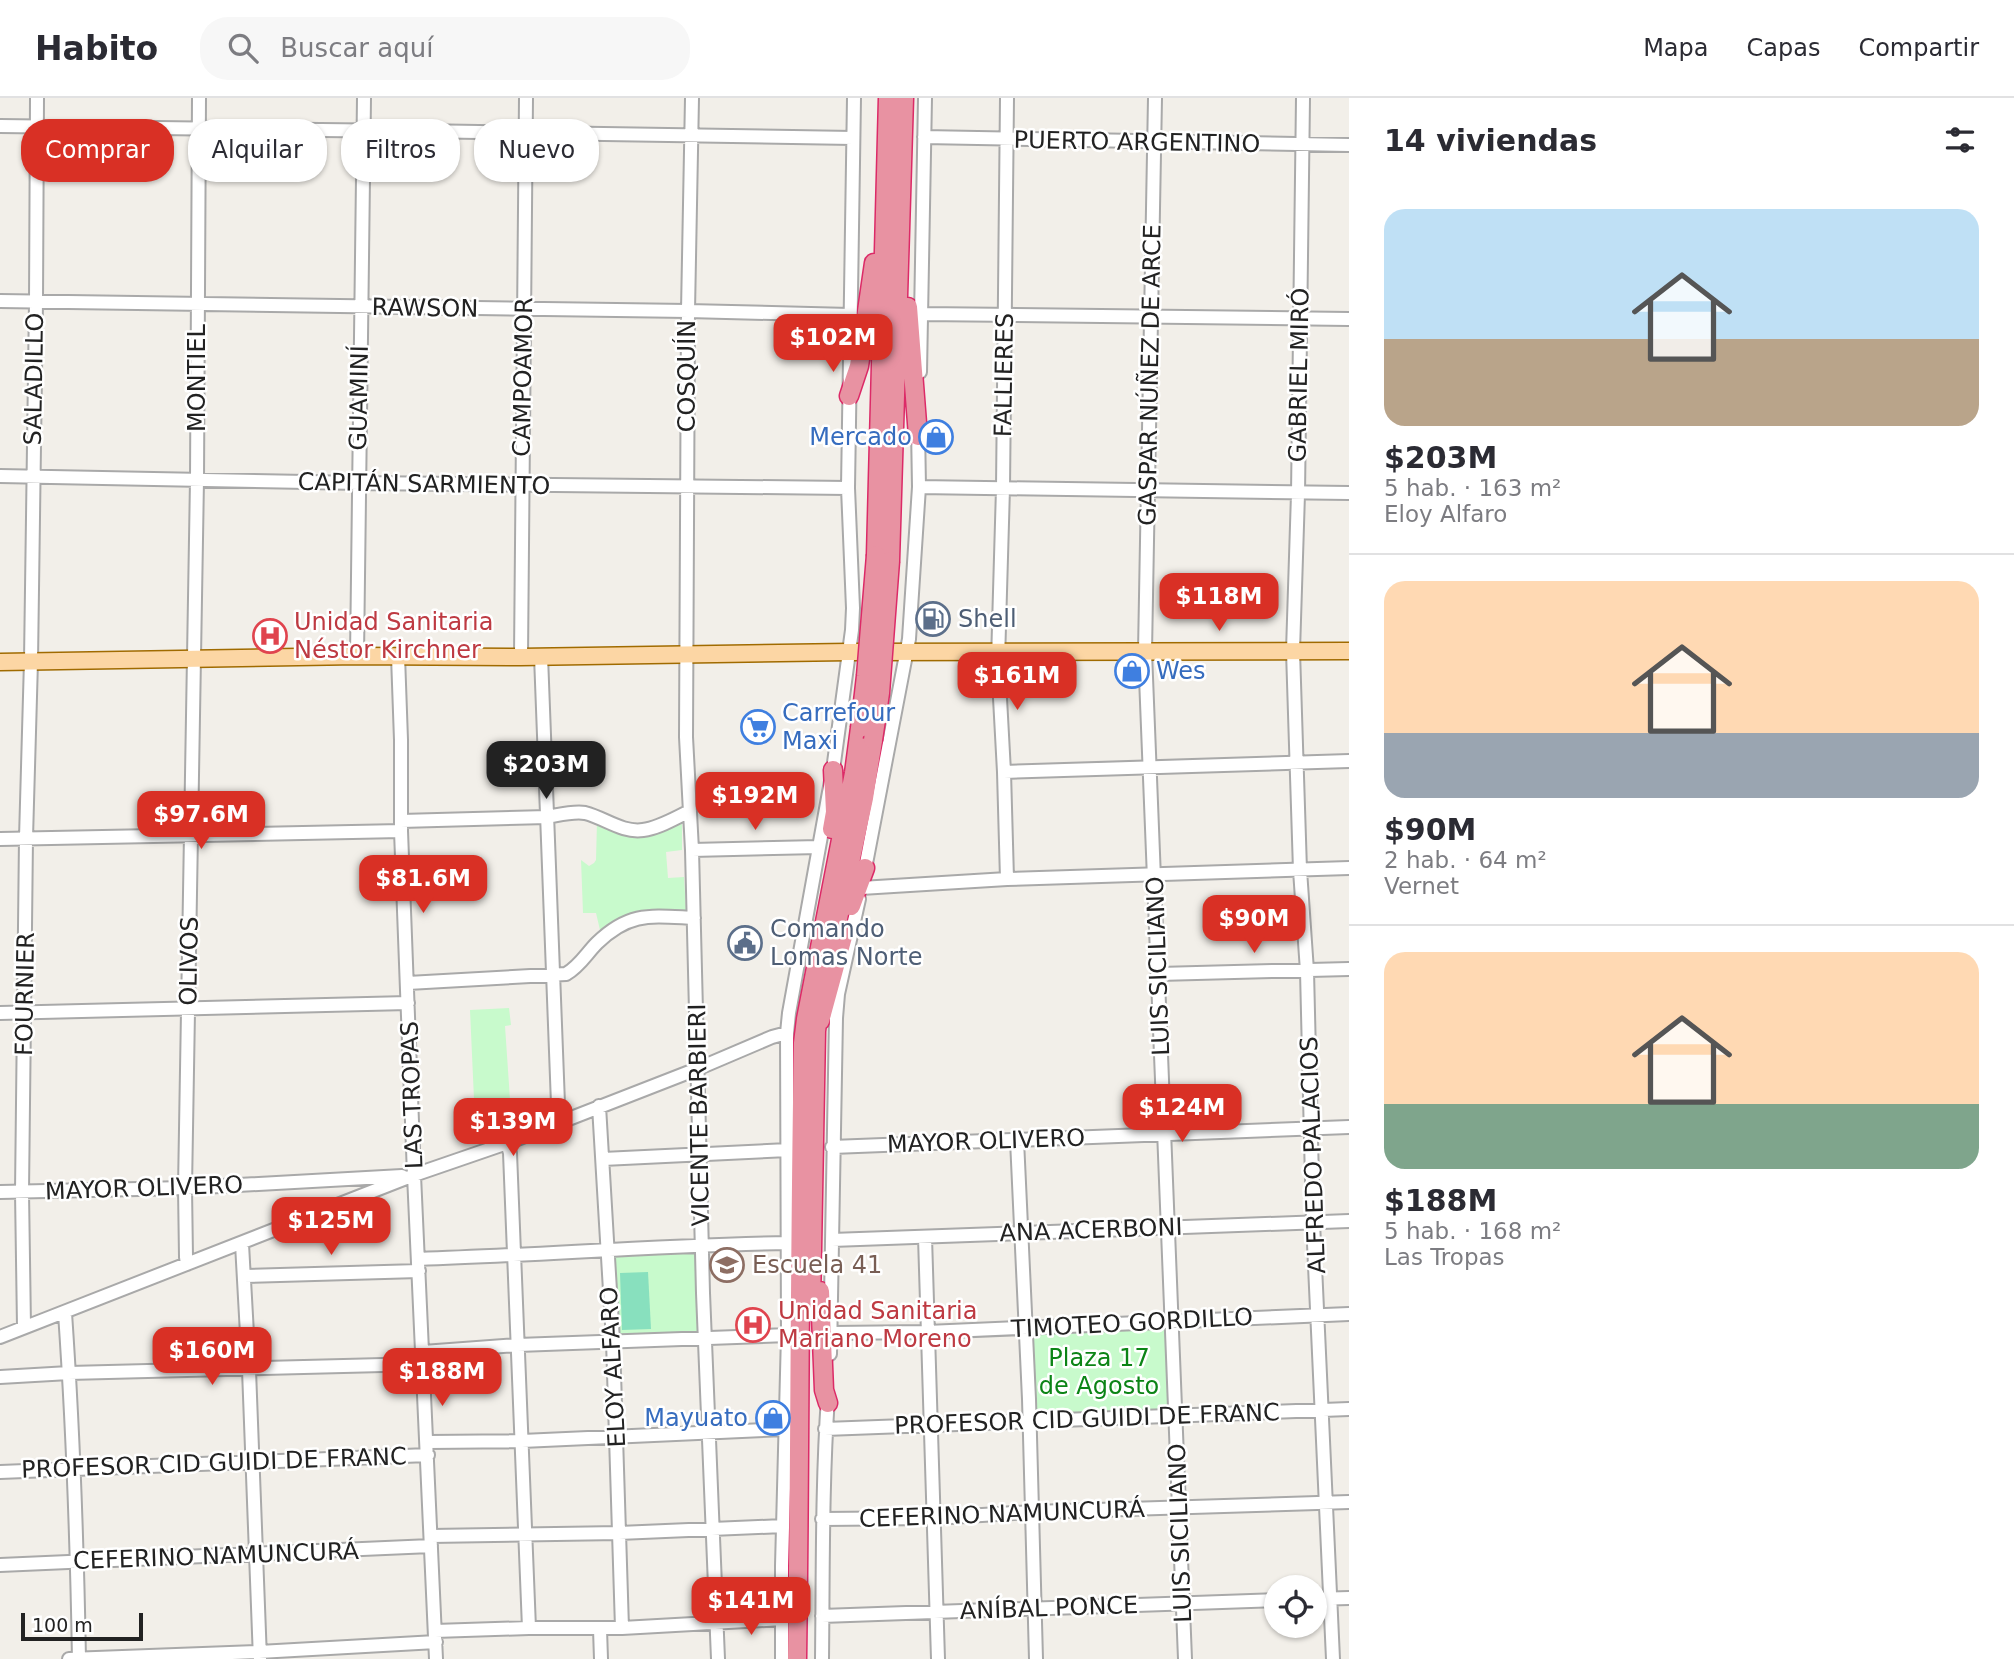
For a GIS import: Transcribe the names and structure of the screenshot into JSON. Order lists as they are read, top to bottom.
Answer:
{
  "streets": {
    "street": [
      "PUERTO ARGENTINO",
      "RAWSON",
      "FALLIERES",
      "GASPAR NÚÑEZ DE ARCE",
      "GABRIEL MIRÓ",
      "COSQUÍN",
      "CAMPOAMOR",
      "MONTIEL",
      "SALADILLO",
      "GUAMINÍ",
      "CAPITÁN SARMIENTO",
      "OLIVOS",
      "LUIS SICILIANO",
      "FOURNIER",
      "LAS TROPAS",
      "VICENTE BARBIERI",
      "MAYOR OLIVERO",
      "ALFREDO PALACIOS",
      "ANA ACERBONI",
      "TIMOTEO GORDILLO",
      "ELOY ALFARO",
      "PROFESOR CID GUIDI DE FRANC",
      "CEFERINO NAMUNCURÁ",
      "ANÍBAL PONCE"
    ]
  },
  "crossings": [
    ["PUERTO ARGENTINO", "FALLIERES"],
    ["PUERTO ARGENTINO", "GASPAR NÚÑEZ DE ARCE"],
    ["PUERTO ARGENTINO", "GABRIEL MIRÓ"],
    ["RAWSON", "COSQUÍN"],
    ["RAWSON", "CAMPOAMOR"],
    ["RAWSON", "MONTIEL"],
    ["RAWSON", "SALADILLO"],
    ["RAWSON", "GUAMINÍ"],
    ["GASPAR NÚÑEZ DE ARCE", "LUIS SICILIANO"],
    ["GABRIEL MIRÓ", "ALFREDO PALACIOS"],
    ["COSQUÍN", "CAPITÁN SARMIENTO"],
    ["COSQUÍN", "VICENTE BARBIERI"],
    ["CAMPOAMOR", "CAPITÁN SARMIENTO"],
    ["MONTIEL", "CAPITÁN SARMIENTO"],
    ["MONTIEL", "OLIVOS"],
    ["SALADILLO", "CAPITÁN SARMIENTO"],
    ["SALADILLO", "FOURNIER"],
    ["GUAMINÍ", "CAPITÁN SARMIENTO"],
    ["OLIVOS", "MAYOR OLIVERO"],
    ["LUIS SICILIANO", "MAYOR OLIVERO"],
    ["LUIS SICILIANO", "ANA ACERBONI"],
    ["LUIS SICILIANO", "TIMOTEO GORDILLO"],
    ["LUIS SICILIANO", "PROFESOR CID GUIDI DE FRANC"],
    ["LUIS SICILIANO", "CEFERINO NAMUNCURÁ"],
    ["LUIS SICILIANO", "ANÍBAL PONCE"],
    ["FOURNIER", "MAYOR OLIVERO"],
    ["LAS TROPAS", "MAYOR OLIVERO"],
    ["LAS TROPAS", "PROFESOR CID GUIDI DE FRANC"],
    ["LAS TROPAS", "CEFERINO NAMUNCURÁ"],
    ["VICENTE BARBIERI", "PROFESOR CID GUIDI DE FRANC"],
    ["VICENTE BARBIERI", "CEFERINO NAMUNCURÁ"],
    ["MAYOR OLIVERO", "ALFREDO PALACIOS"],
    ["ALFREDO PALACIOS", "ANA ACERBONI"],
    ["ALFREDO PALACIOS", "TIMOTEO GORDILLO"],
    ["ALFREDO PALACIOS", "PROFESOR CID GUIDI DE FRANC"],
    ["ALFREDO PALACIOS", "CEFERINO NAMUNCURÁ"],
    ["ELOY ALFARO", "PROFESOR CID GUIDI DE FRANC"],
    ["ELOY ALFARO", "CEFERINO NAMUNCURÁ"]
  ],
  "parks": ["Plaza 17 de Agosto"],
  "places": {
    "shop": ["Mercado", "Wes", "Mayuato"],
    "fuel station": ["Shell"],
    "hospital": ["Unidad Sanitaria Néstor Kirchner", "Unidad Sanitaria Mariano Moreno"],
    "supermarket": ["Carrefour Maxi"],
    "public building": ["Comando Lomas Norte"],
    "school or university": ["Escuela 41"]
  },
  "scale_bar": "100 m",
  "page": {
    "header": "Habito",
    "search": "Buscar aquí",
    "nav": ["Mapa", "Capas", "Compartir"],
    "heading": "14 viviendas",
    "chip": [
      "Comprar",
      "Alquilar",
      "Filtros",
      "Nuevo"
    ],
    "list": [
      {
        "name": "$203M",
        "note": "5 hab. · 163 m² · Eloy Alfaro"
      },
      {
        "name": "$90M",
        "note": "2 hab. · 64 m² · Vernet"
      },
      {
        "name": "$188M",
        "note": "5 hab. · 168 m² · Las Tropas"
      }
    ],
    "price": [
      "$102M",
      "$118M",
      "$161M",
      "$203M",
      "$192M",
      "$97.6M",
      "$81.6M",
      "$90M",
      "$124M",
      "$139M",
      "$125M",
      "$160M",
      "$188M",
      "$141M"
    ],
    "scale": "100 m"
  }
}
